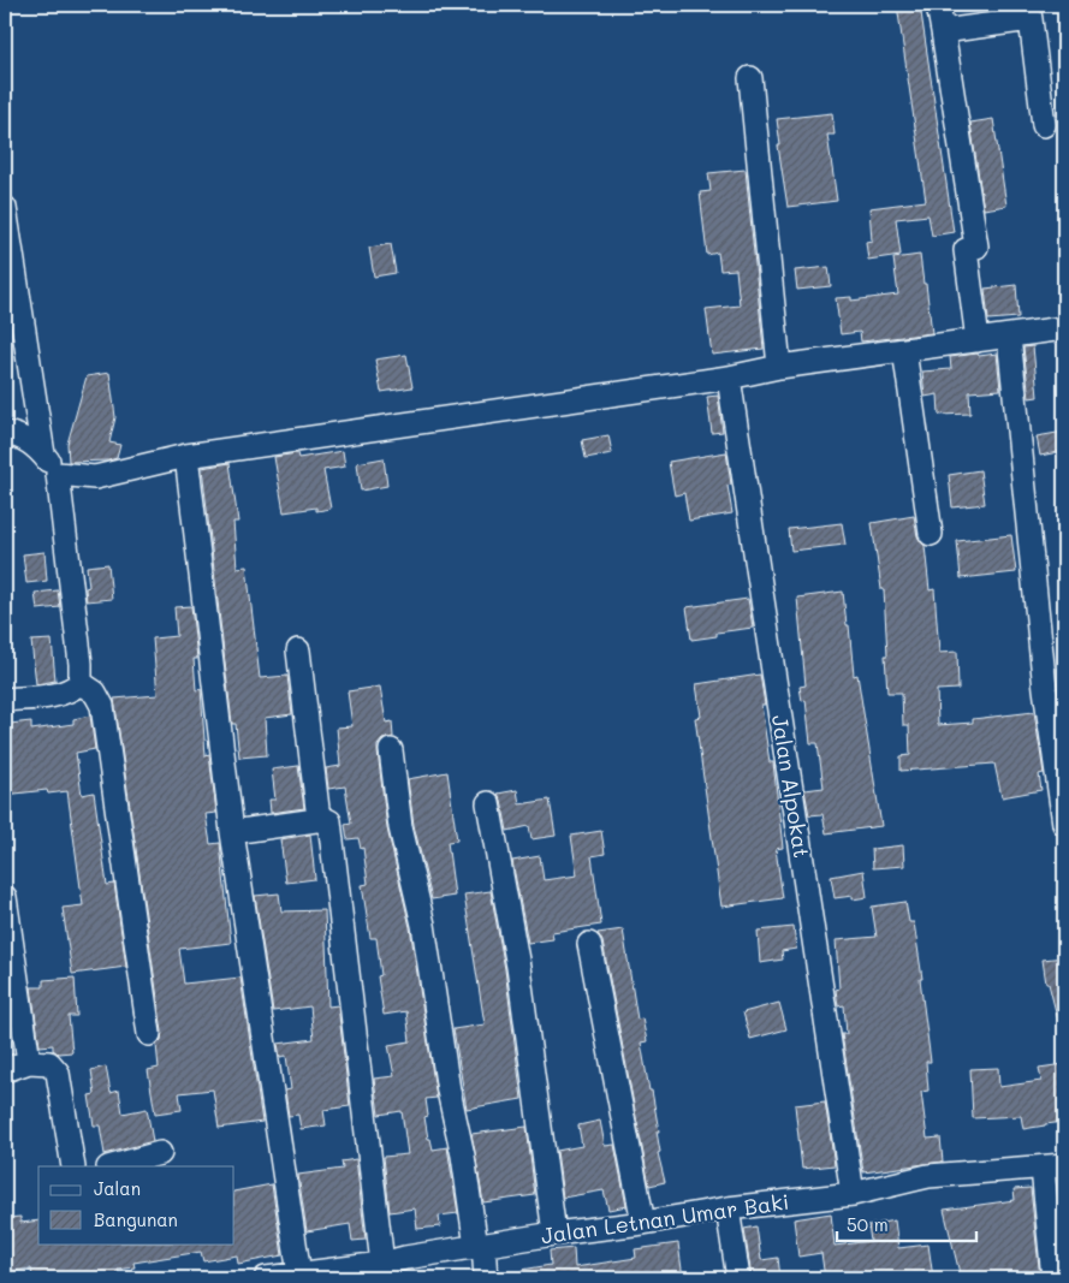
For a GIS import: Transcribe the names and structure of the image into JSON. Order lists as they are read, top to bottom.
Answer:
{
  "streets": {
    "street": ["Jalan Alpokat", "Jalan Letnan Umar Baki"]
  },
  "crossings": [
    ["Jalan Alpokat", "Jalan Letnan Umar Baki"]
  ],
  "legend": ["Jalan", "Bangunan"],
  "scale_bar": "50 m"
}
